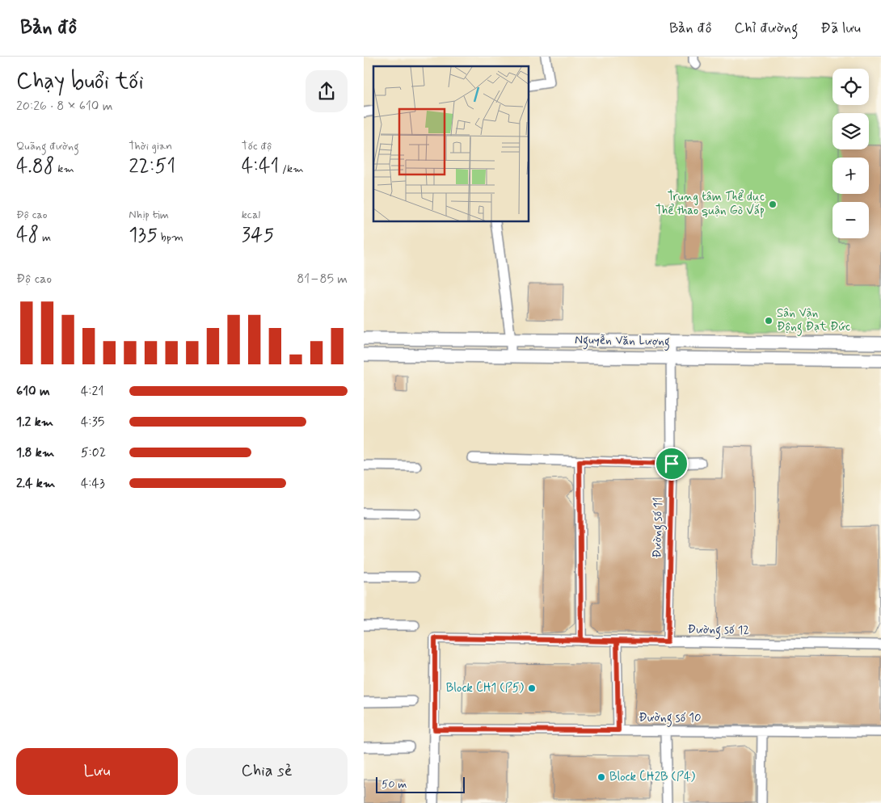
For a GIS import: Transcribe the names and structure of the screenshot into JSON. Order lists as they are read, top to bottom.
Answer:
{
  "streets": {
    "street": [
      "Nguyễn Văn Lượng",
      "Đường số 11",
      "Đường số 12",
      "Đường số 10"
    ]
  },
  "crossings": [
    ["Nguyễn Văn Lượng", "Đường số 11"],
    ["Đường số 11", "Đường số 12"],
    ["Đường số 12", "Đường số 10"]
  ],
  "places": [
    "Trung tâm Thể dục Thể thao quận Gò Vấp",
    "Sân Vận Động Đạt Đức",
    "Block CH1 (P5)",
    "Block CH2B (P4)"
  ],
  "scale_bar": "50 m",
  "page": {
    "header": "Bản đồ",
    "nav": ["Bản đồ", "Chỉ đường", "Đã lưu"],
    "heading": ["Chạy buổi tối", "20:26 · 8 × 610 m"],
    "map_buttons": ["+", "−"],
    "stats": [
      ["Quãng đường", "4.88 km"],
      ["Thời gian", "22:51"],
      ["Tốc độ", "4:41 /km"],
      ["Độ cao", "48 m"],
      ["Nhịp tim", "135 bpm"],
      ["kcal", "345"]
    ],
    "chart": ["Độ cao", "81–85 m"],
    "list": [
      {
        "name": "610 m",
        "note": "4:21"
      },
      {
        "name": "1.2 km",
        "note": "4:35"
      },
      {
        "name": "1.8 km",
        "note": "5:02"
      },
      {
        "name": "2.4 km",
        "note": "4:43"
      }
    ],
    "buttons": ["Lưu", "Chia sẻ"],
    "scale": "50 m"
  }
}
